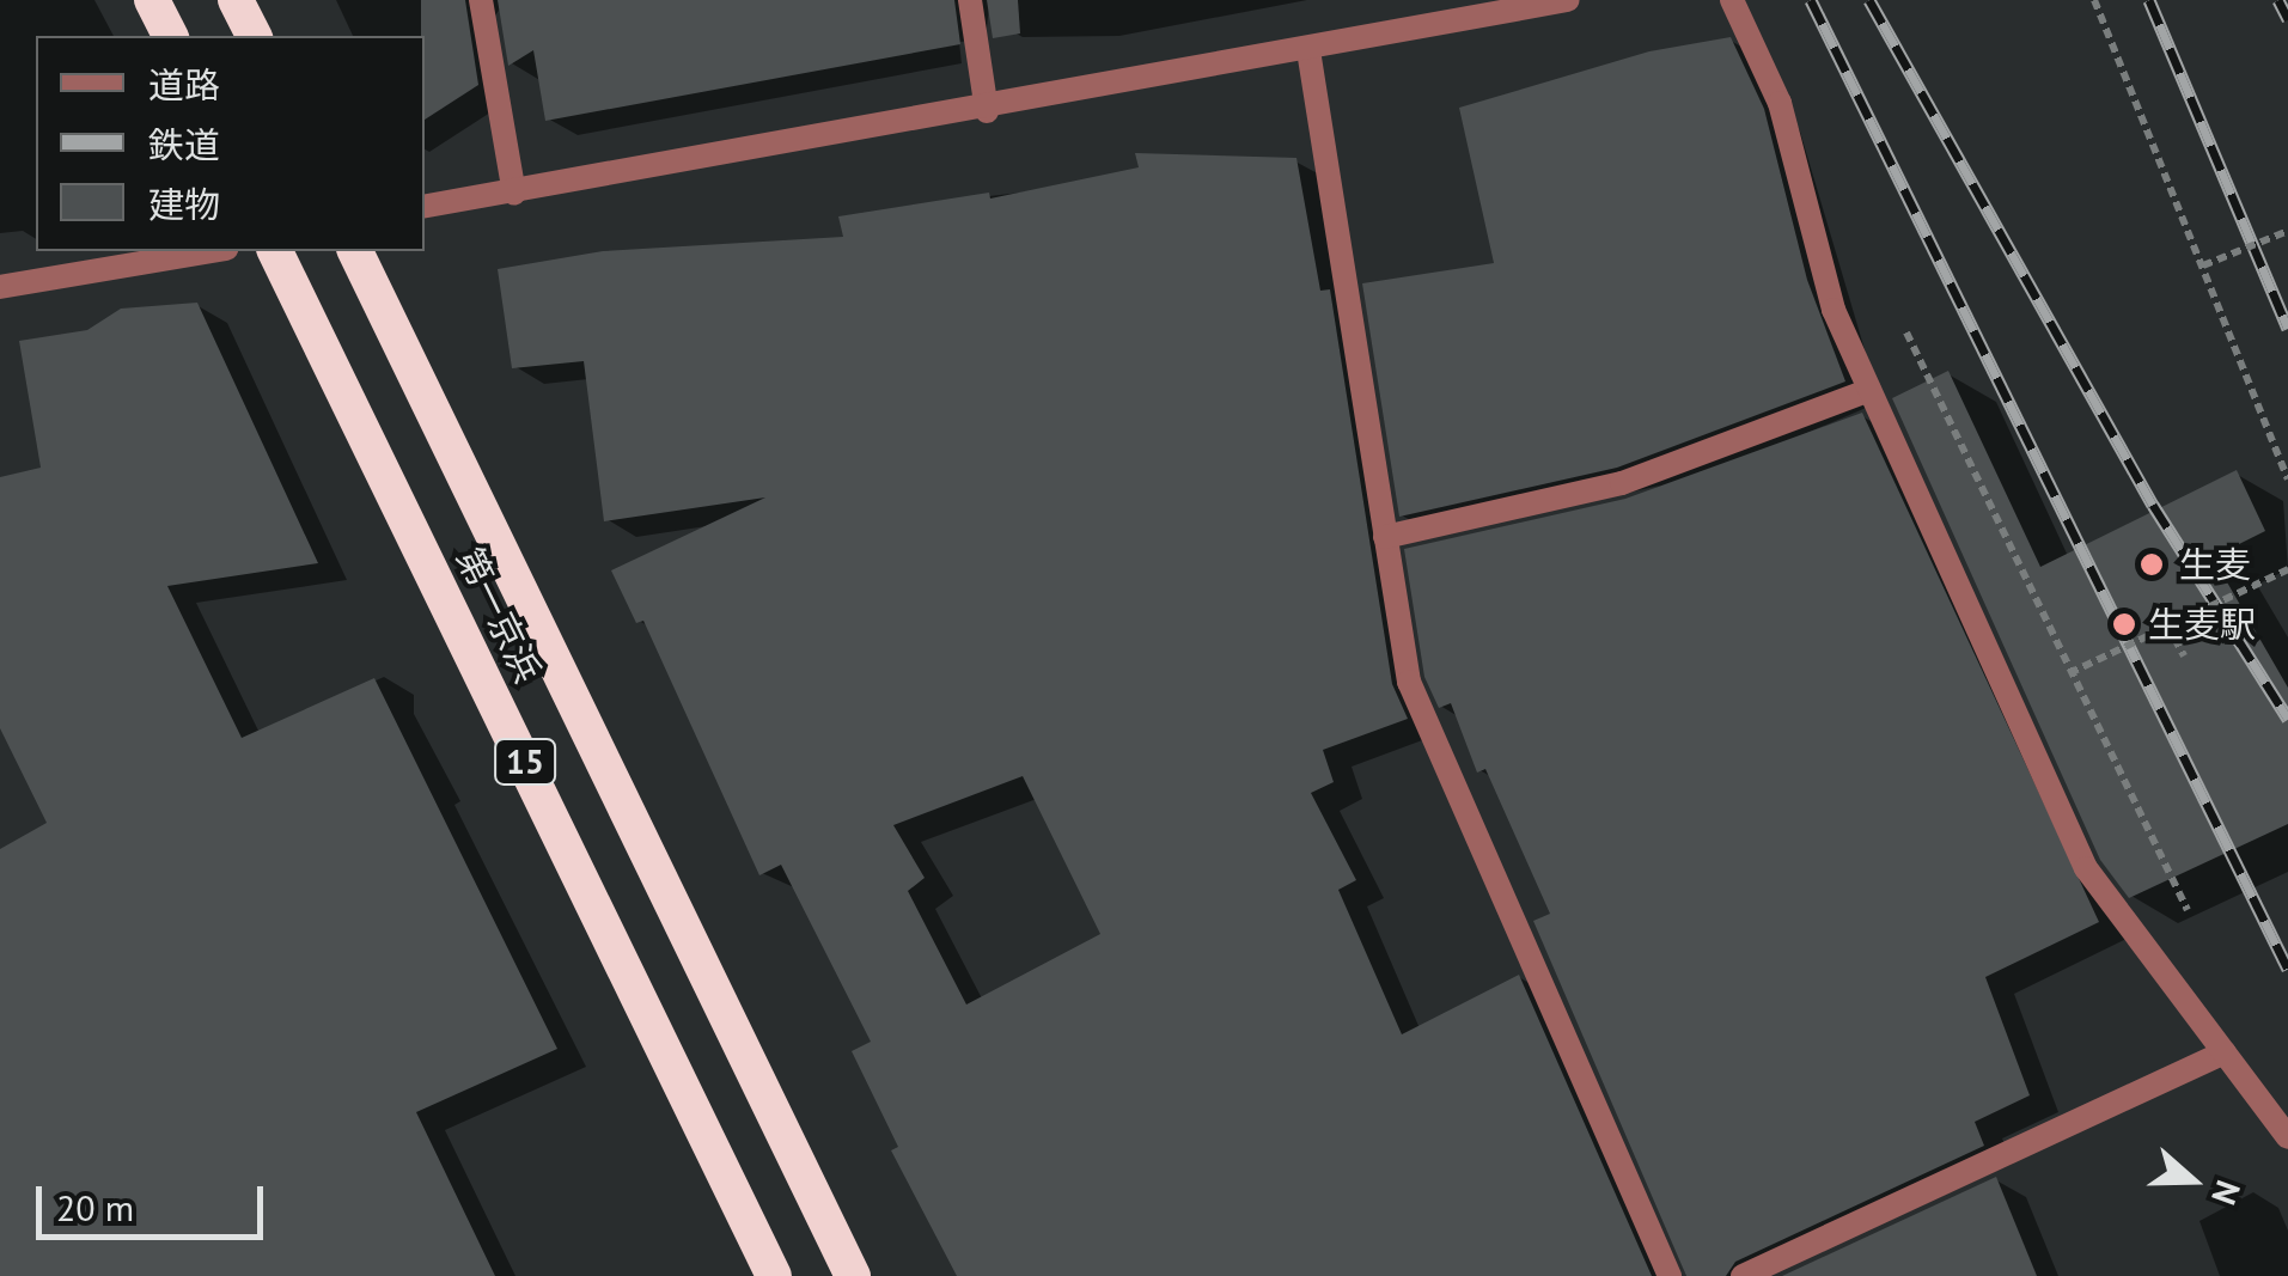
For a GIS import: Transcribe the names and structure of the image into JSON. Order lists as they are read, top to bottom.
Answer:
{
  "streets": {
    "highway": ["第一京浜", "15"]
  },
  "places": ["生麦", "生麦駅"],
  "legend": ["道路", "鉄道", "建物"],
  "scale_bar": "20 m",
  "north": "right"
}
